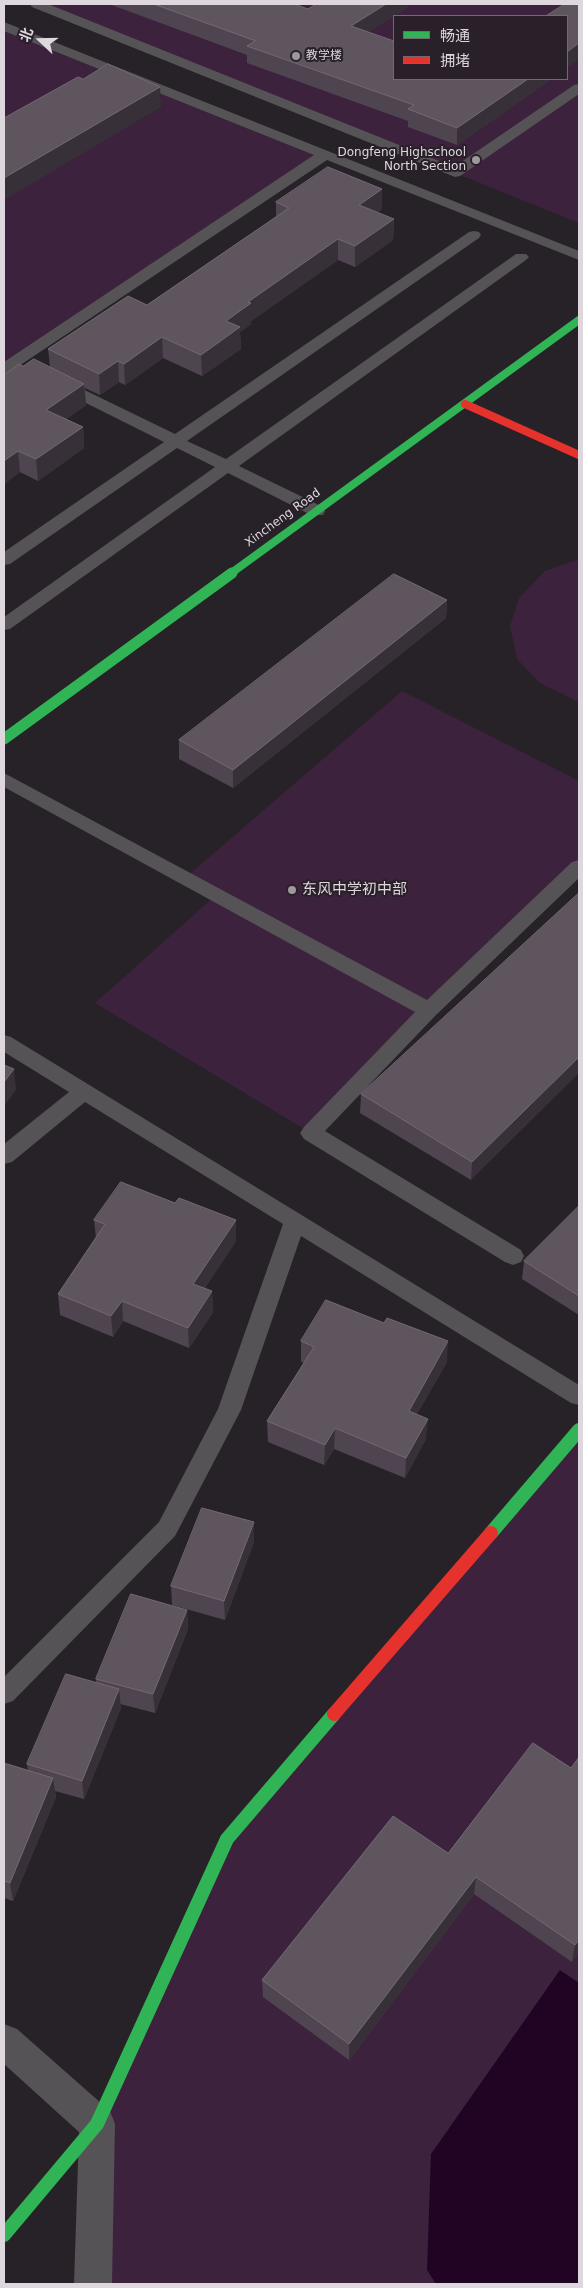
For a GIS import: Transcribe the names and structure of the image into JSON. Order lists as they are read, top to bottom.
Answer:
{
  "streets": {
    "street": ["Xincheng Road"]
  },
  "places": ["教学楼", "Dongfeng Highschool North Section", "东风中学初中部"],
  "legend": ["畅通", "拥堵"],
  "north": "left"
}
